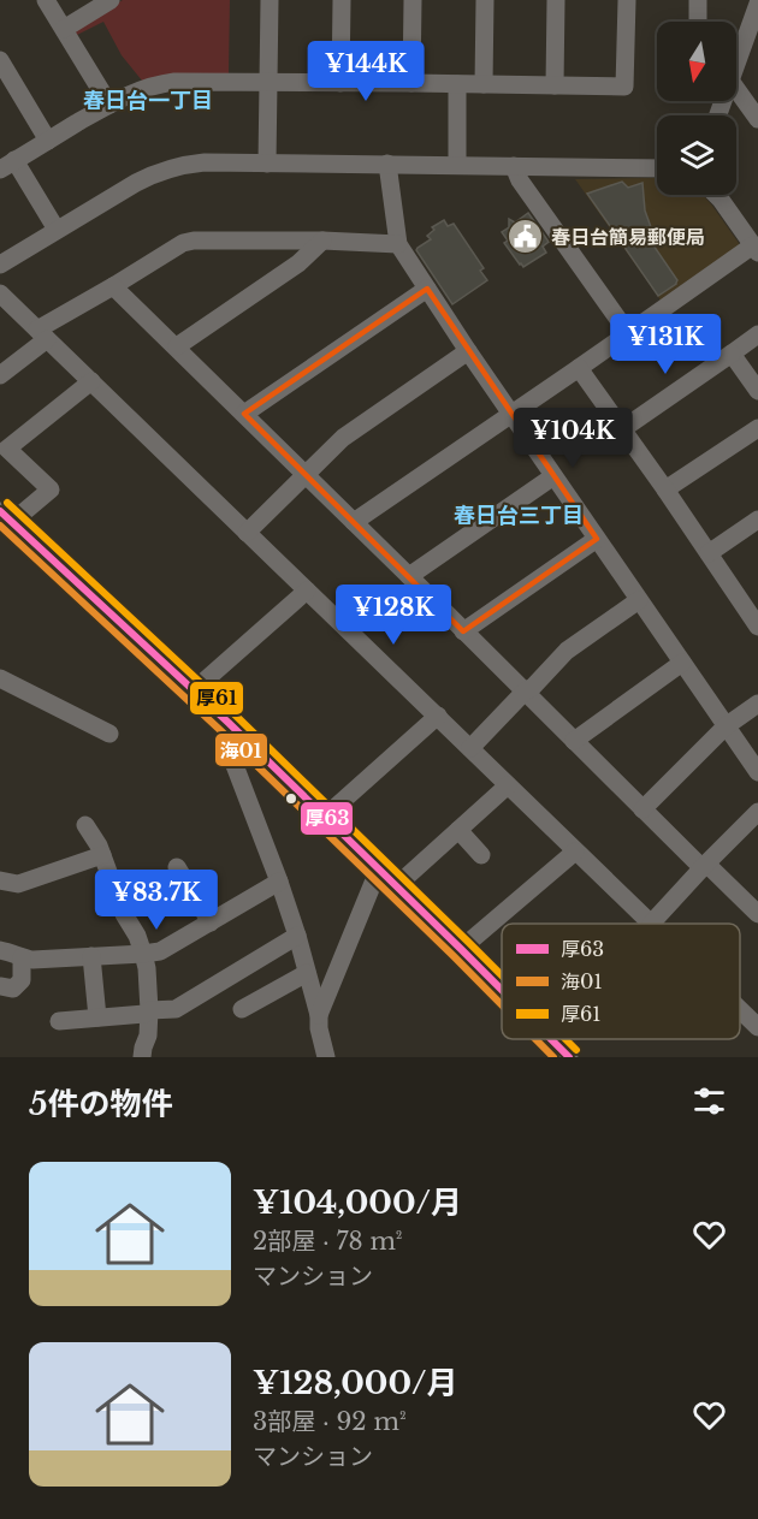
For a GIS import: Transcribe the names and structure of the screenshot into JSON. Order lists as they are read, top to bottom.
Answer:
{
  "districts": ["春日台一丁目", "春日台三丁目"],
  "places": {
    "public building": ["春日台簡易郵便局"]
  },
  "lines": ["transit line 厚61", "transit line 厚63", "transit line 海01"],
  "legend": ["厚63", "海01", "厚61"],
  "north": "bottom",
  "page": {
    "price": [
      "¥144K",
      "¥131K",
      "¥104K",
      "¥128K",
      "¥83.7K"
    ],
    "heading": "5件の物件",
    "list": [
      {
        "name": "¥104,000/月",
        "note": "2部屋 · 78 m² · マンション"
      },
      {
        "name": "¥128,000/月",
        "note": "3部屋 · 92 m² · マンション"
      }
    ]
  }
}
